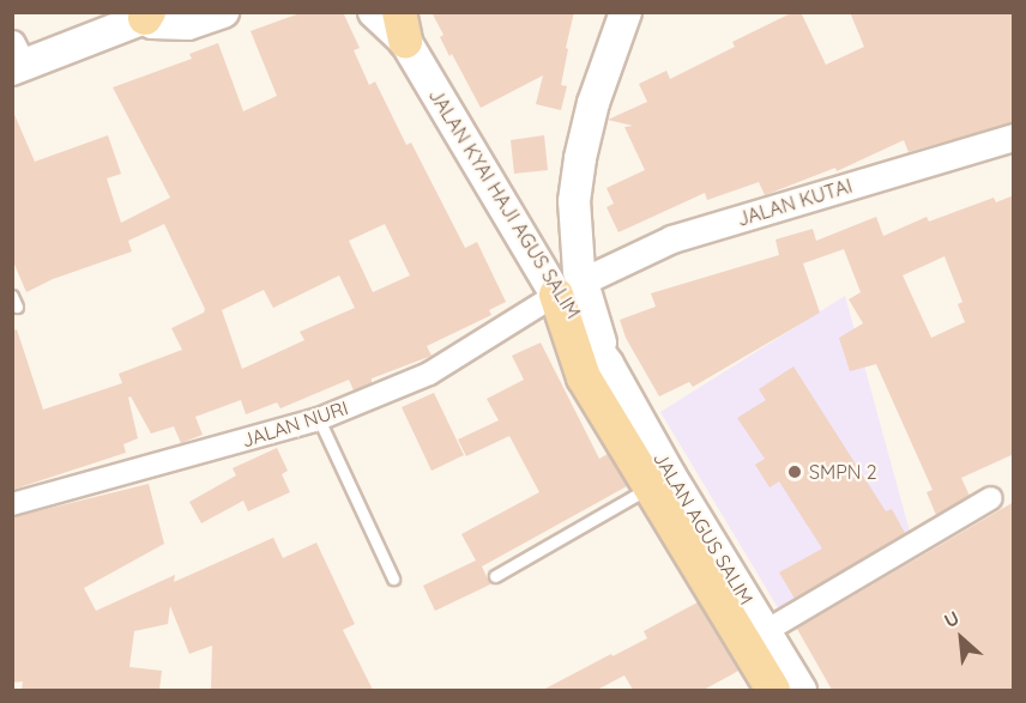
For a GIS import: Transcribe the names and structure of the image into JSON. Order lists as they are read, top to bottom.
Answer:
{
  "streets": {
    "main road": ["JALAN KYAI HAJI AGUS SALIM", "JALAN AGUS SALIM"],
    "street": ["JALAN KUTAI", "JALAN NURI"]
  },
  "crossings": [
    ["JALAN KUTAI", "JALAN KYAI HAJI AGUS SALIM"],
    ["JALAN KUTAI", "JALAN NURI"],
    ["JALAN KYAI HAJI AGUS SALIM", "JALAN NURI"],
    ["JALAN KYAI HAJI AGUS SALIM", "JALAN AGUS SALIM"]
  ],
  "places": ["SMPN 2"],
  "north": "top left"
}
